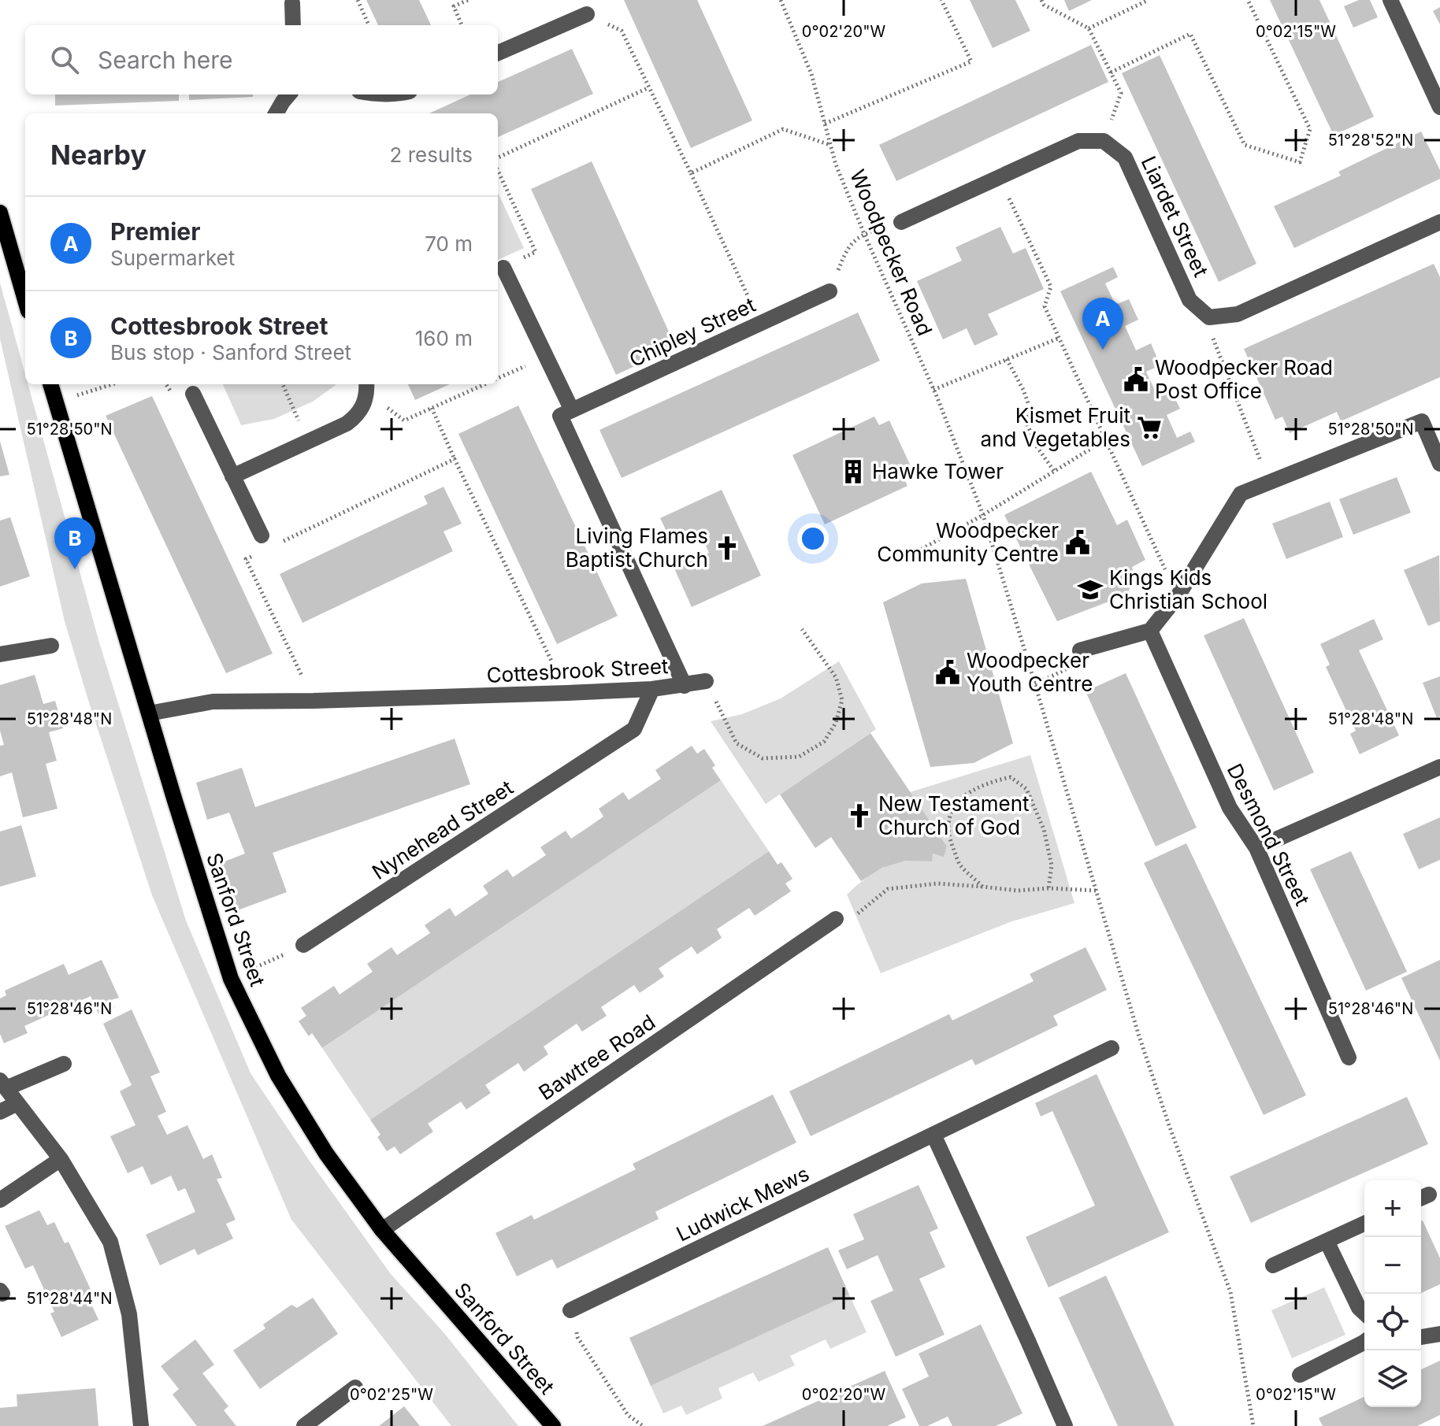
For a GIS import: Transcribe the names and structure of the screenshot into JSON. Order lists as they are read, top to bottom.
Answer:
{
  "streets": {
    "main road": ["Sanford Street"],
    "street": [
      "Liardet Street",
      "Chipley Street",
      "Cottesbrook Street",
      "Nynehead Street",
      "Desmond Street",
      "Bawtree Road",
      "Ludwick Mews"
    ],
    "path": ["Woodpecker Road"]
  },
  "crossings": [
    ["Cottesbrook Street", "Nynehead Street"],
    ["Cottesbrook Street", "Sanford Street"],
    ["Sanford Street", "Bawtree Road"]
  ],
  "places": {
    "public building": ["Woodpecker Road Post Office", "Woodpecker Community Centre", "Woodpecker Youth Centre"],
    "supermarket": ["Kismet Fruit and Vegetables"],
    "building": ["Hawke Tower"],
    "church": ["Living Flames Baptist Church", "New Testament Church of God"],
    "school or university": ["Kings Kids Christian School"]
  },
  "page": {
    "search": "Search here",
    "heading": ["Nearby", "2 results"],
    "list": [
      {
        "mark": "A",
        "name": "Premier",
        "note": "Supermarket",
        "value": "70 m"
      },
      {
        "mark": "B",
        "name": "Cottesbrook Street",
        "note": "Bus stop · Sanford Street",
        "value": "160 m"
      }
    ],
    "pins": ["A", "B"],
    "map_buttons": ["+", "−"]
  },
  "coordinates": [
    "0°02'20\"W",
    "0°02'15\"W",
    "51°28'52\"N",
    "51°28'50\"N",
    "51°28'48\"N",
    "51°28'46\"N",
    "51°28'44\"N",
    "0°02'25\"W"
  ]
}
